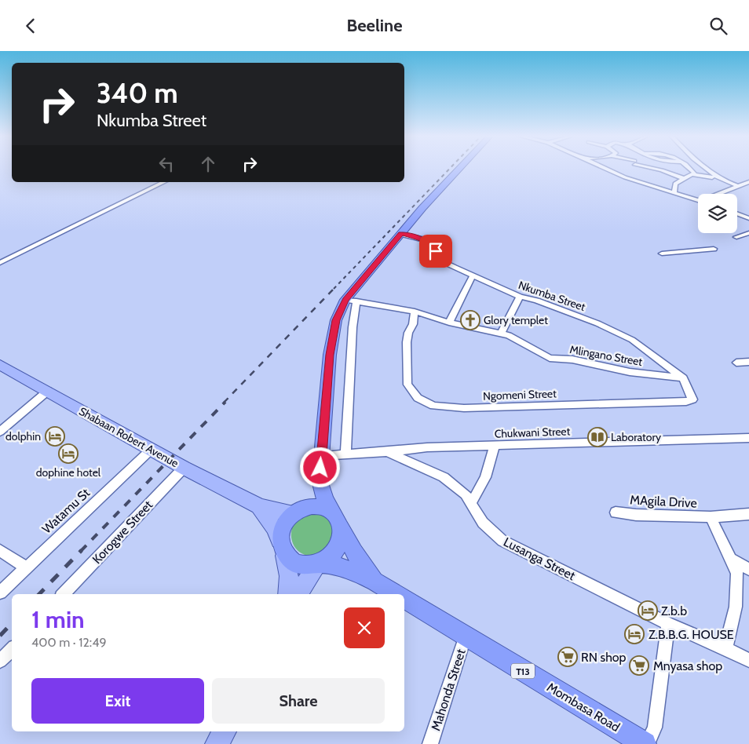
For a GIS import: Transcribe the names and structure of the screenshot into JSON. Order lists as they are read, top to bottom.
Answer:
{
  "streets": {
    "highway": ["T13", "Mombasa Road"],
    "main road": ["Shabaan Robert Avenue"],
    "street": [
      "Nkumba Street",
      "Mlingano Street",
      "Ngomeni Street",
      "Chukwani Street",
      "MAgila Drive",
      "Watamu St",
      "Korogwe Street",
      "Lusanga Street",
      "Mahonda Street"
    ]
  },
  "crossings": [
    ["Nkumba Street", "Mlingano Street"],
    ["Nkumba Street", "Ngomeni Street"],
    ["Nkumba Street", "T13"],
    ["Mlingano Street", "Ngomeni Street"],
    ["Mlingano Street", "T13"],
    ["Chukwani Street", "Lusanga Street"],
    ["Chukwani Street", "T13"],
    ["Shabaan Robert Avenue", "Watamu St"],
    ["Shabaan Robert Avenue", "Korogwe Street"],
    ["T13", "Mombasa Road"],
    ["Mahonda Street", "Mombasa Road"]
  ],
  "places": {
    "church": ["Glory templet"],
    "hotel": [
      "dolphin",
      "dophine hotel",
      "Z.b.b",
      "Z.B.B.G. HOUSE"
    ],
    "library": ["Laboratory"],
    "supermarket": ["RN shop", "Mnyasa shop"]
  },
  "page": {
    "header": "Beeline",
    "turn": ["340 m", "Nkumba Street"],
    "heading": ["1 min", "400 m · 12:49"],
    "buttons": ["Exit", "Share"]
  }
}
